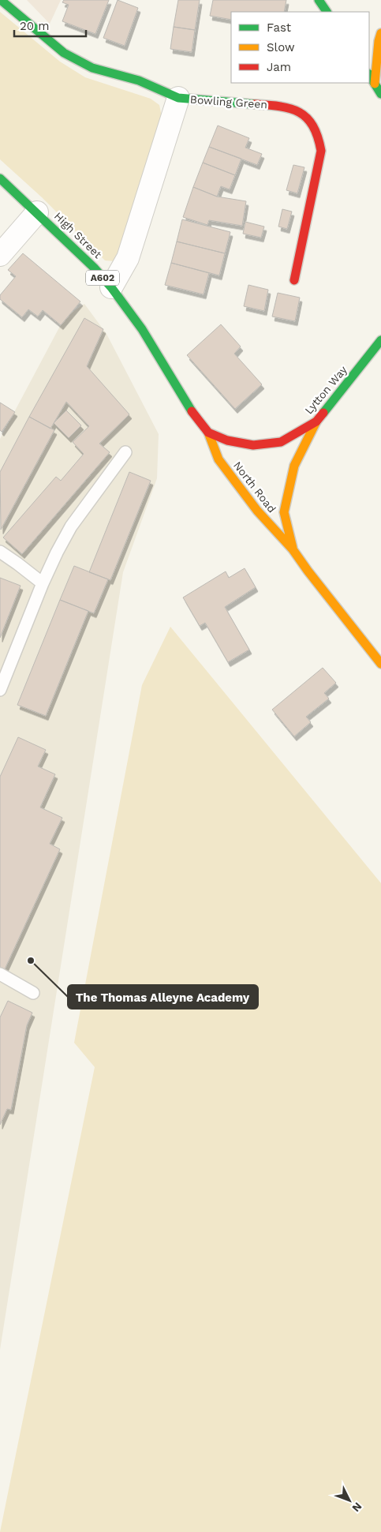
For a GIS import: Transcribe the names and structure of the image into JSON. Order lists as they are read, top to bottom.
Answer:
{
  "streets": {
    "main road": [
      "Bowling Green",
      "High Street",
      "A602",
      "Lytton Way",
      "North Road"
    ]
  },
  "crossings": [
    ["Bowling Green", "High Street"],
    ["High Street", "Lytton Way"],
    ["Lytton Way", "North Road"]
  ],
  "places": ["The Thomas Alleyne Academy"],
  "legend": ["Fast", "Slow", "Jam"],
  "scale_bar": "20 m",
  "north": "bottom right"
}
